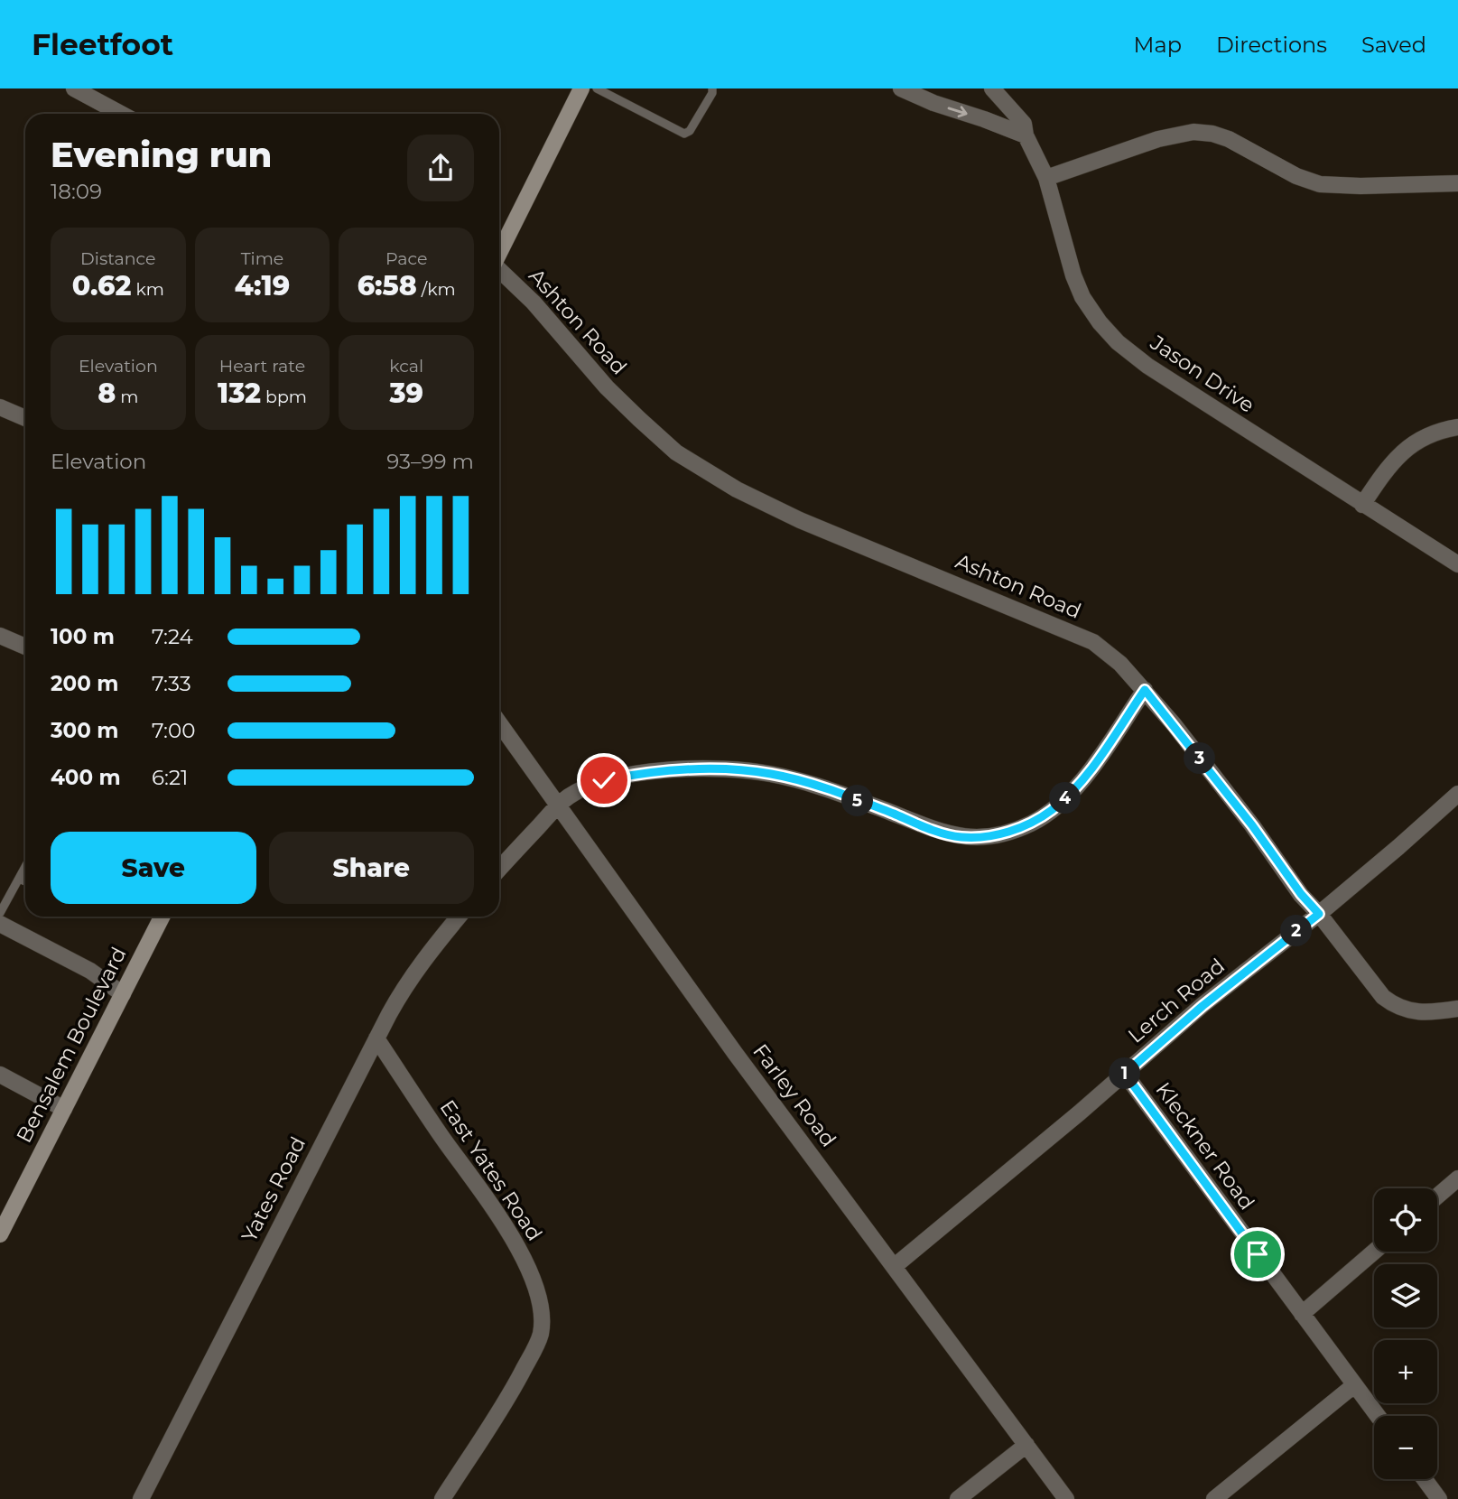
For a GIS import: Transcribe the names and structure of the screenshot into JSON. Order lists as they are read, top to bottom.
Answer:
{
  "streets": {
    "main road": ["Bensalem Boulevard"],
    "street": [
      "Ashton Road",
      "Jason Drive",
      "Lerch Road",
      "Farley Road",
      "Kleckner Road",
      "East Yates Road",
      "Yates Road"
    ]
  },
  "crossings": [
    ["Ashton Road", "Lerch Road"],
    ["Lerch Road", "Farley Road"],
    ["Lerch Road", "Kleckner Road"],
    ["East Yates Road", "Yates Road"]
  ],
  "page": {
    "header": "Fleetfoot",
    "nav": ["Map", "Directions", "Saved"],
    "heading": ["Evening run", "18:09"],
    "stats": [
      ["Distance", "0.62 km"],
      ["Time", "4:19"],
      ["Pace", "6:58 /km"],
      ["Elevation", "8 m"],
      ["Heart rate", "132 bpm"],
      ["kcal", "39"]
    ],
    "chart": ["Elevation", "93–99 m"],
    "list": [
      {
        "name": "100 m",
        "note": "7:24"
      },
      {
        "name": "200 m",
        "note": "7:33"
      },
      {
        "name": "300 m",
        "note": "7:00"
      },
      {
        "name": "400 m",
        "note": "6:21"
      }
    ],
    "pins": [
      "3",
      "4",
      "5",
      "2",
      "1"
    ],
    "buttons": ["Save", "Share"],
    "map_buttons": ["+", "−"]
  }
}
